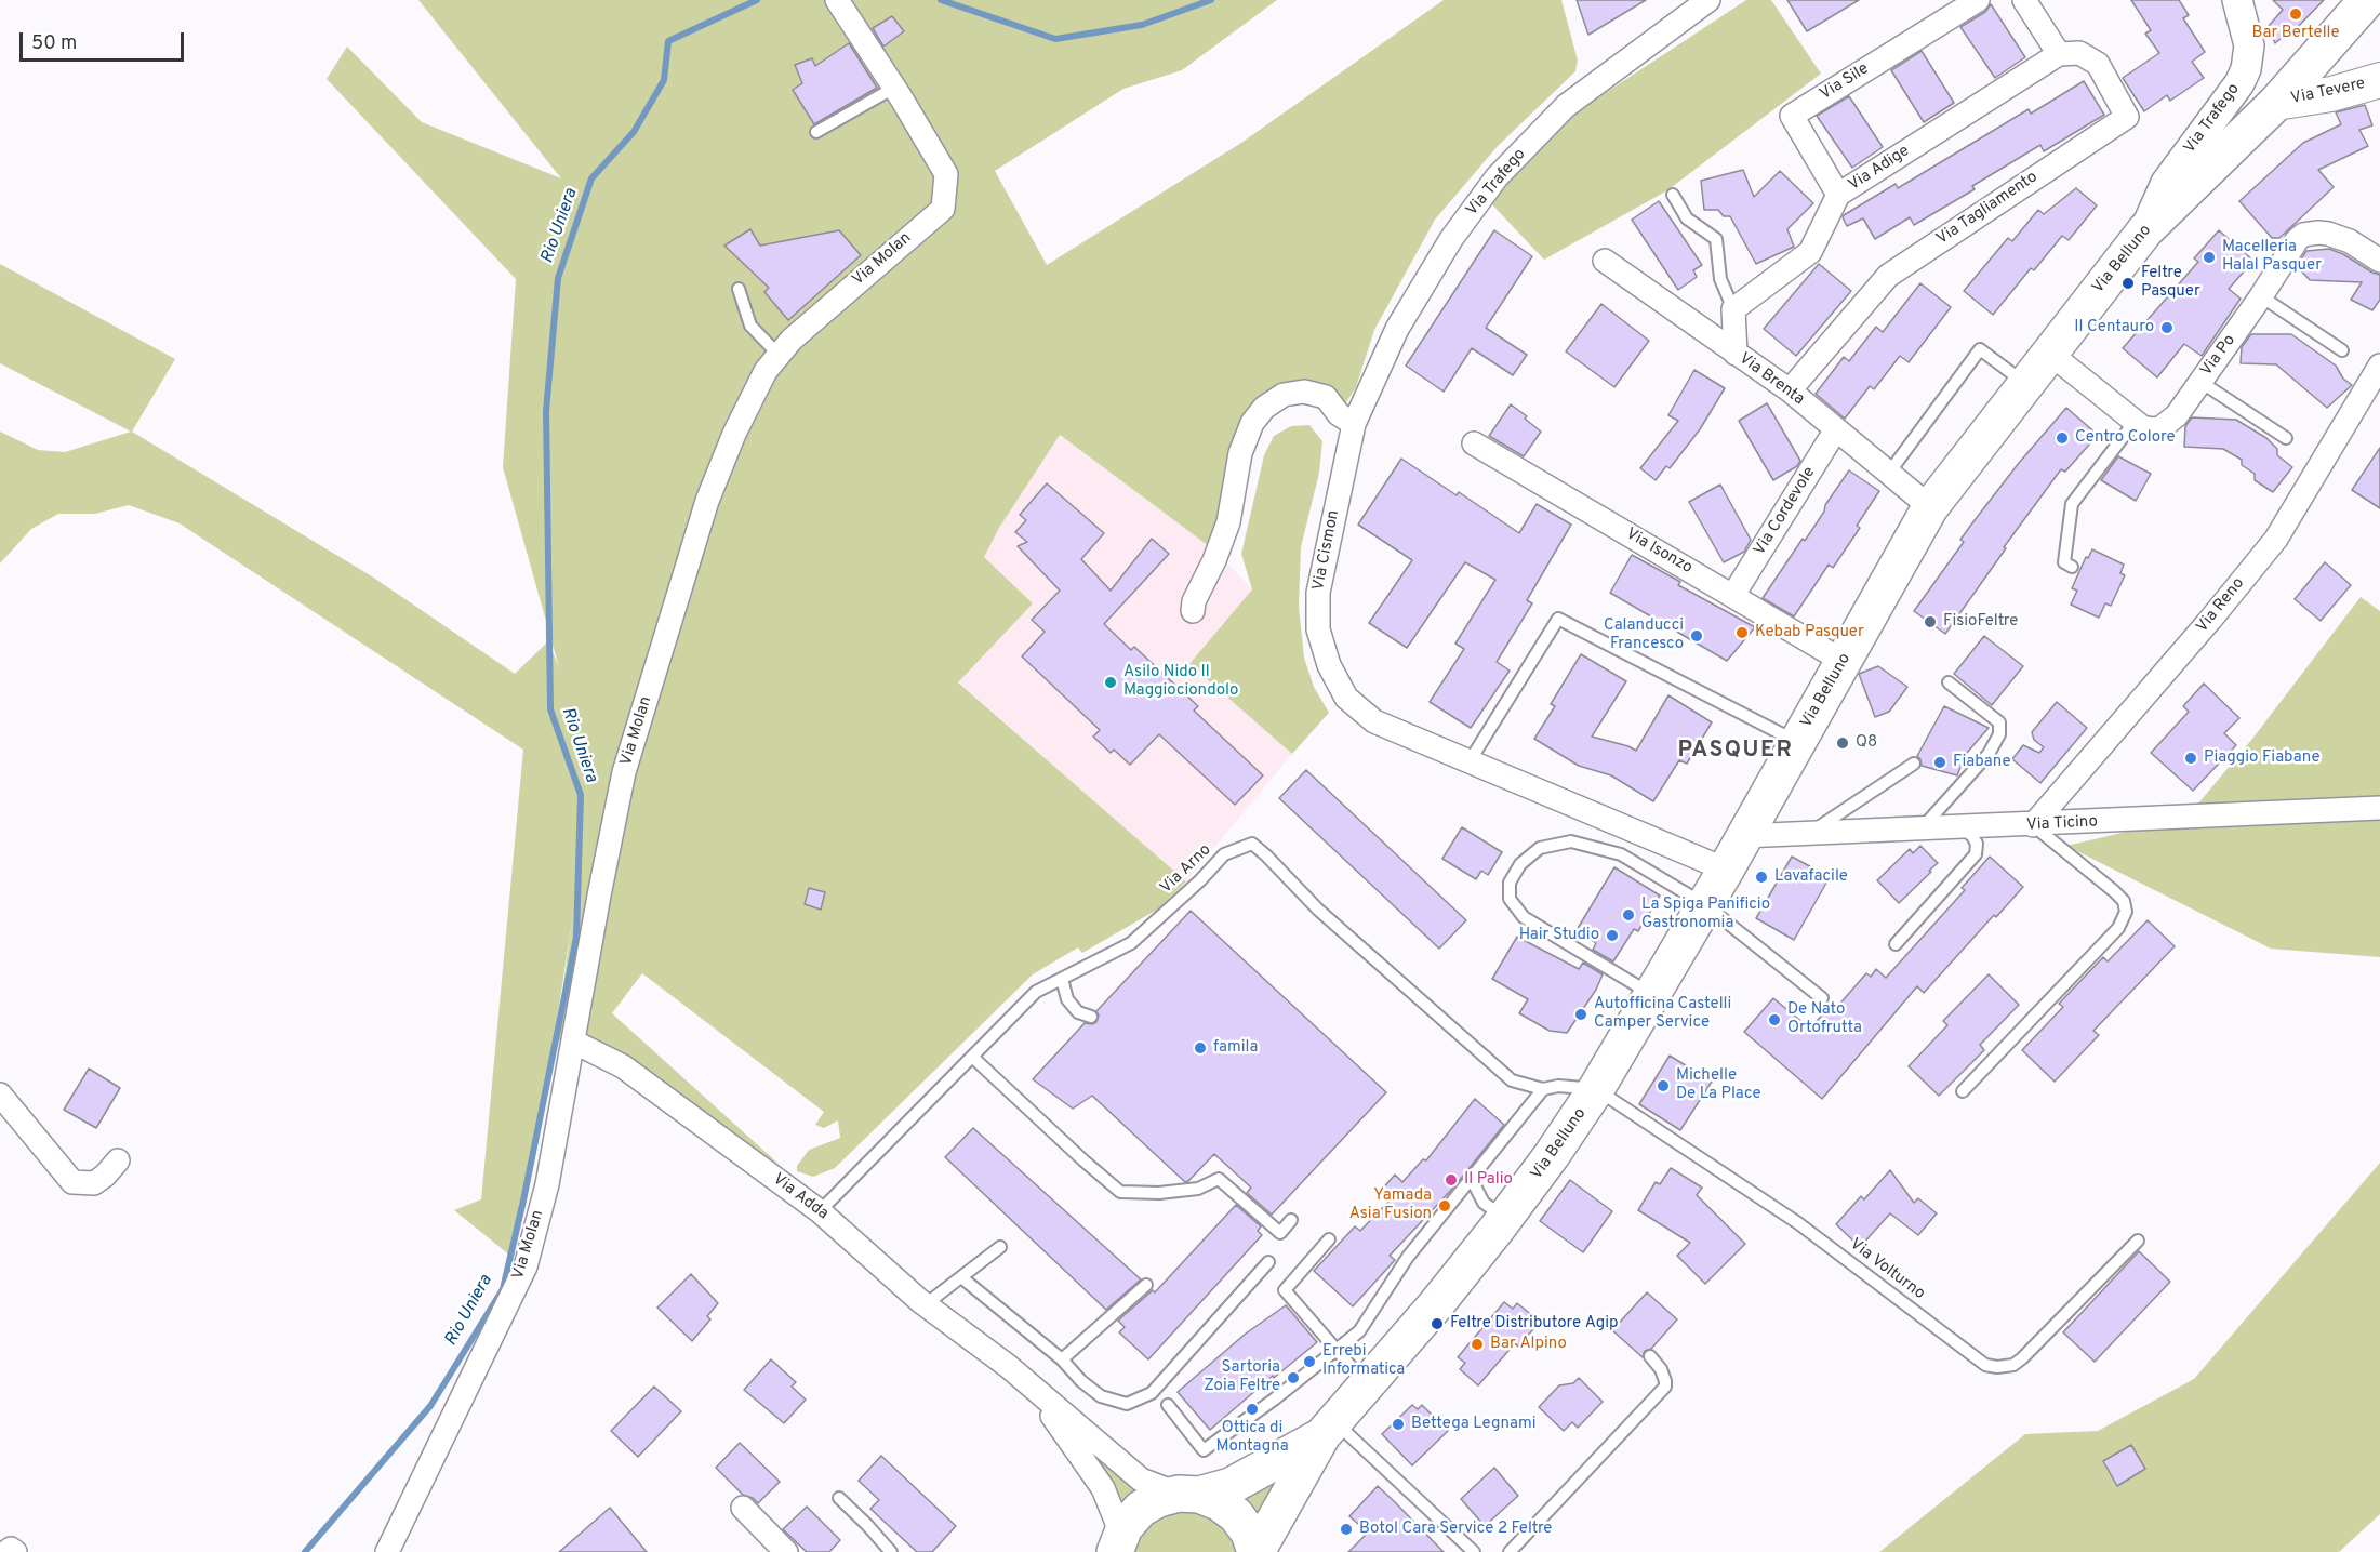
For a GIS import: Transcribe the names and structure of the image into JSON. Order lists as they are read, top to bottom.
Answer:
{
  "streets": {
    "main road": ["Via Tevere", "Via Belluno"],
    "street": [
      "Via Sile",
      "Via Trafego",
      "Via Adige",
      "Via Tagliamento",
      "Via Molan",
      "Via Po",
      "Via Brenta",
      "Via Cordevole",
      "Via Cismon",
      "Via Isonzo",
      "Via Reno",
      "Via Ticino",
      "Via Adda"
    ],
    "lane": ["Via Arno", "Via Volturno"]
  },
  "crossings": [
    ["Via Sile", "Via Adige"],
    ["Via Tevere", "Via Belluno"],
    ["Via Trafego", "Via Belluno"],
    ["Via Trafego", "Via Cismon"],
    ["Via Adige", "Via Tagliamento"],
    ["Via Tagliamento", "Via Brenta"],
    ["Via Molan", "Via Adda"],
    ["Via Belluno", "Via Brenta"],
    ["Via Belluno", "Via Cismon"],
    ["Via Belluno", "Via Isonzo"],
    ["Via Belluno", "Via Ticino"],
    ["Via Belluno", "Via Arno"],
    ["Via Belluno", "Via Adda"],
    ["Via Belluno", "Via Volturno"],
    ["Via Brenta", "Via Cordevole"],
    ["Via Cordevole", "Via Isonzo"],
    ["Via Reno", "Via Ticino"],
    ["Via Arno", "Via Adda"],
    ["Via Arno", "Via Volturno"]
  ],
  "districts": ["PASQUER"],
  "water": ["Rio Uniera"],
  "places": [
    "Bar Bertelle",
    "Macelleria Halal Pasquer",
    "Feltre Pasquer",
    "Il Centauro",
    "Centro Colore",
    "FisioFeltre",
    "Kebab Pasquer",
    "Calanducci Francesco",
    "Asilo Nido Il Maggiociondolo",
    "Q8",
    "Piaggio Fiabane",
    "Fiabane",
    "Lavafacile",
    "La Spiga Panificio Gastronomia",
    "Hair Studio",
    "Autofficina Castelli Camper Service",
    "De Nato Ortofrutta",
    "famila",
    "Michelle De La Place",
    "Il Palio",
    "Yamada Asia Fusion",
    "Feltre Distributore Agip",
    "Bar Alpino",
    "Errebi Informatica",
    "Sartoria Zoia Feltre",
    "Ottica di Montagna",
    "Bettega Legnami",
    "Botol Cara Service 2 Feltre"
  ],
  "scale_bar": "50 m"
}
